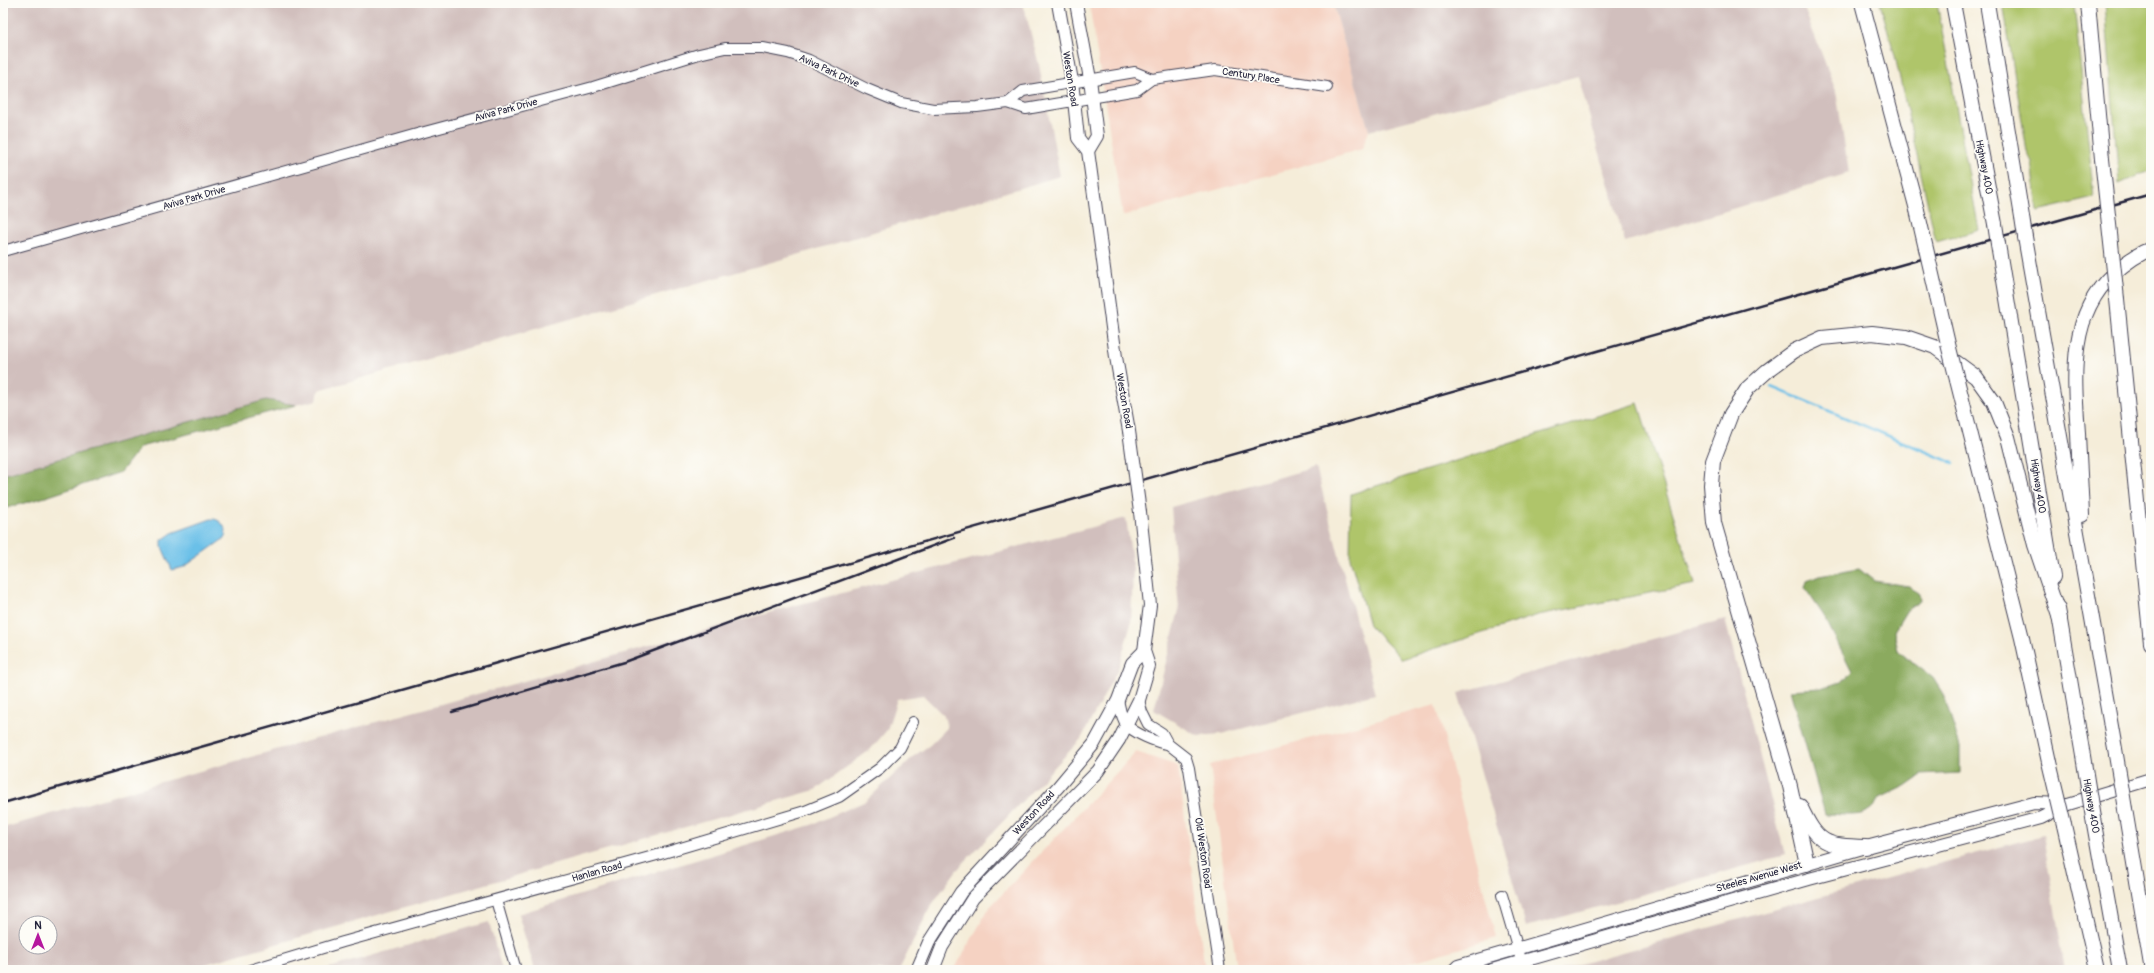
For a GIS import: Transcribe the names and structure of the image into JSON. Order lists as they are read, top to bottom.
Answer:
{
  "streets": {
    "highway": ["Highway 400"],
    "main road": ["Weston Road", "Steeles Avenue West"],
    "street": [
      "Aviva Park Drive",
      "Century Place",
      "Old Weston Road",
      "Hanlan Road"
    ]
  },
  "crossings": [
    ["Aviva Park Drive", "Century Place"],
    ["Aviva Park Drive", "Weston Road"],
    ["Century Place", "Weston Road"],
    ["Weston Road", "Old Weston Road"]
  ],
  "north": "top"
}
